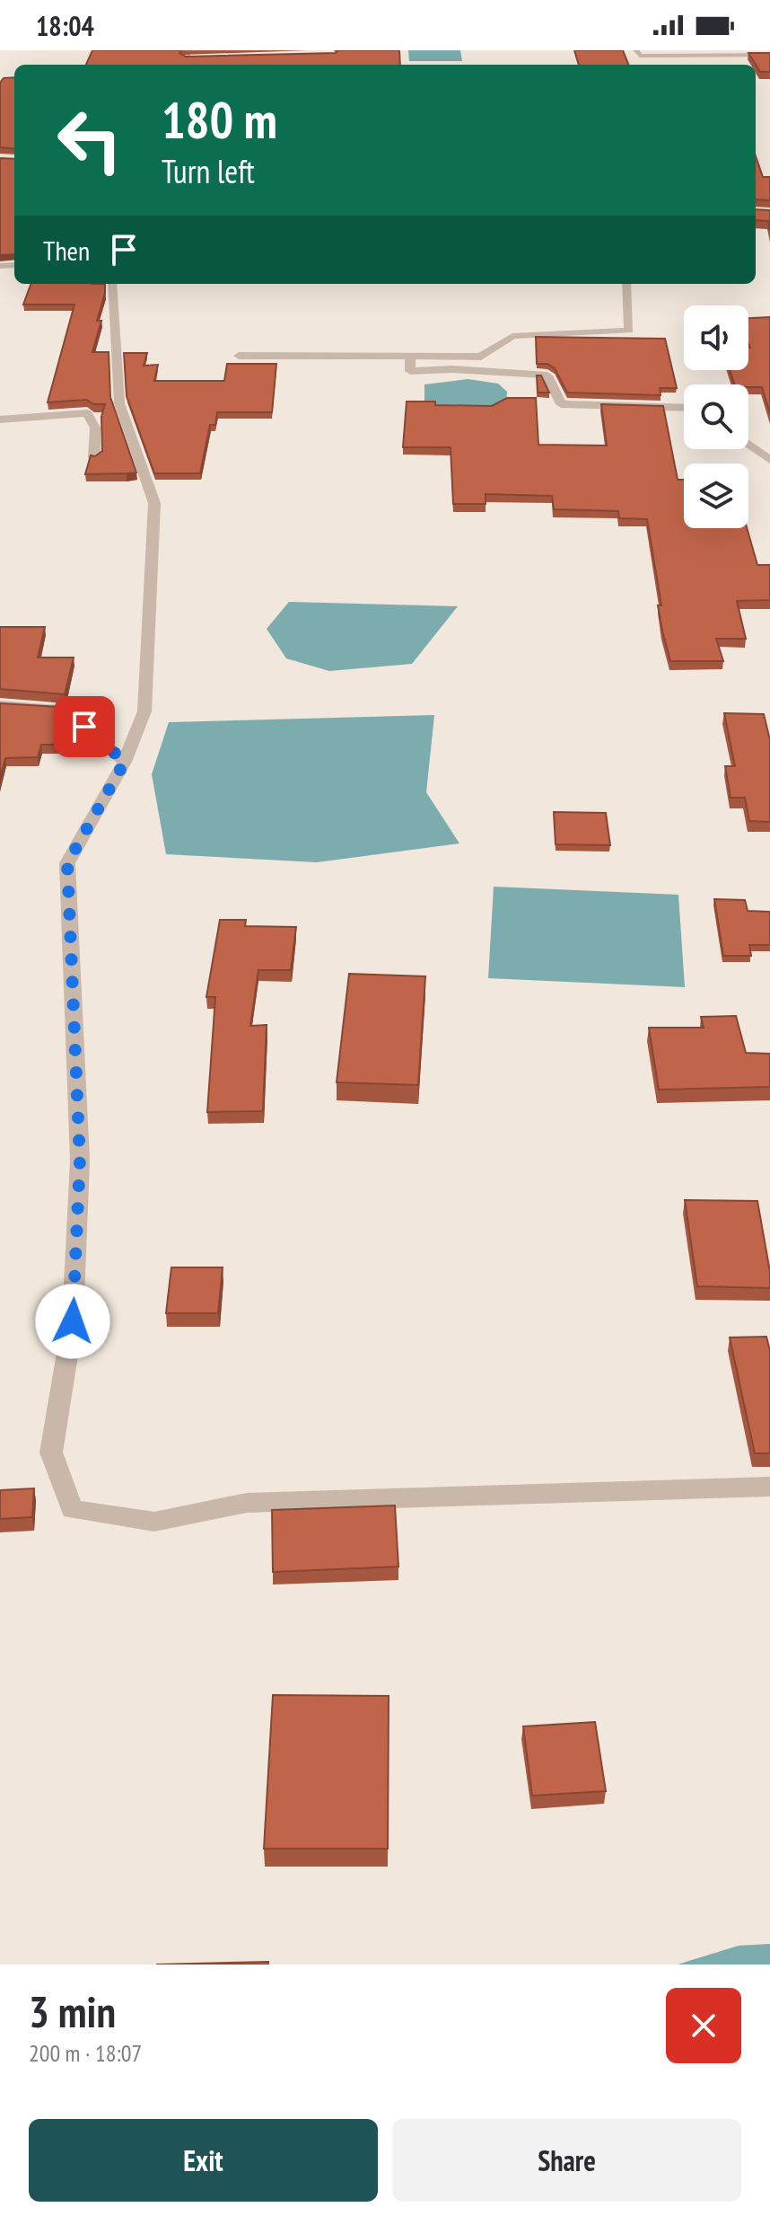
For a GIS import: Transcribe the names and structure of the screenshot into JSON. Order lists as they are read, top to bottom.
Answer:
{
  "page": {
    "status": "18:04",
    "turn": ["180 m", "Turn left"],
    "then": "Then",
    "heading": ["3 min", "200 m · 18:07"],
    "buttons": ["Exit", "Share"]
  }
}
